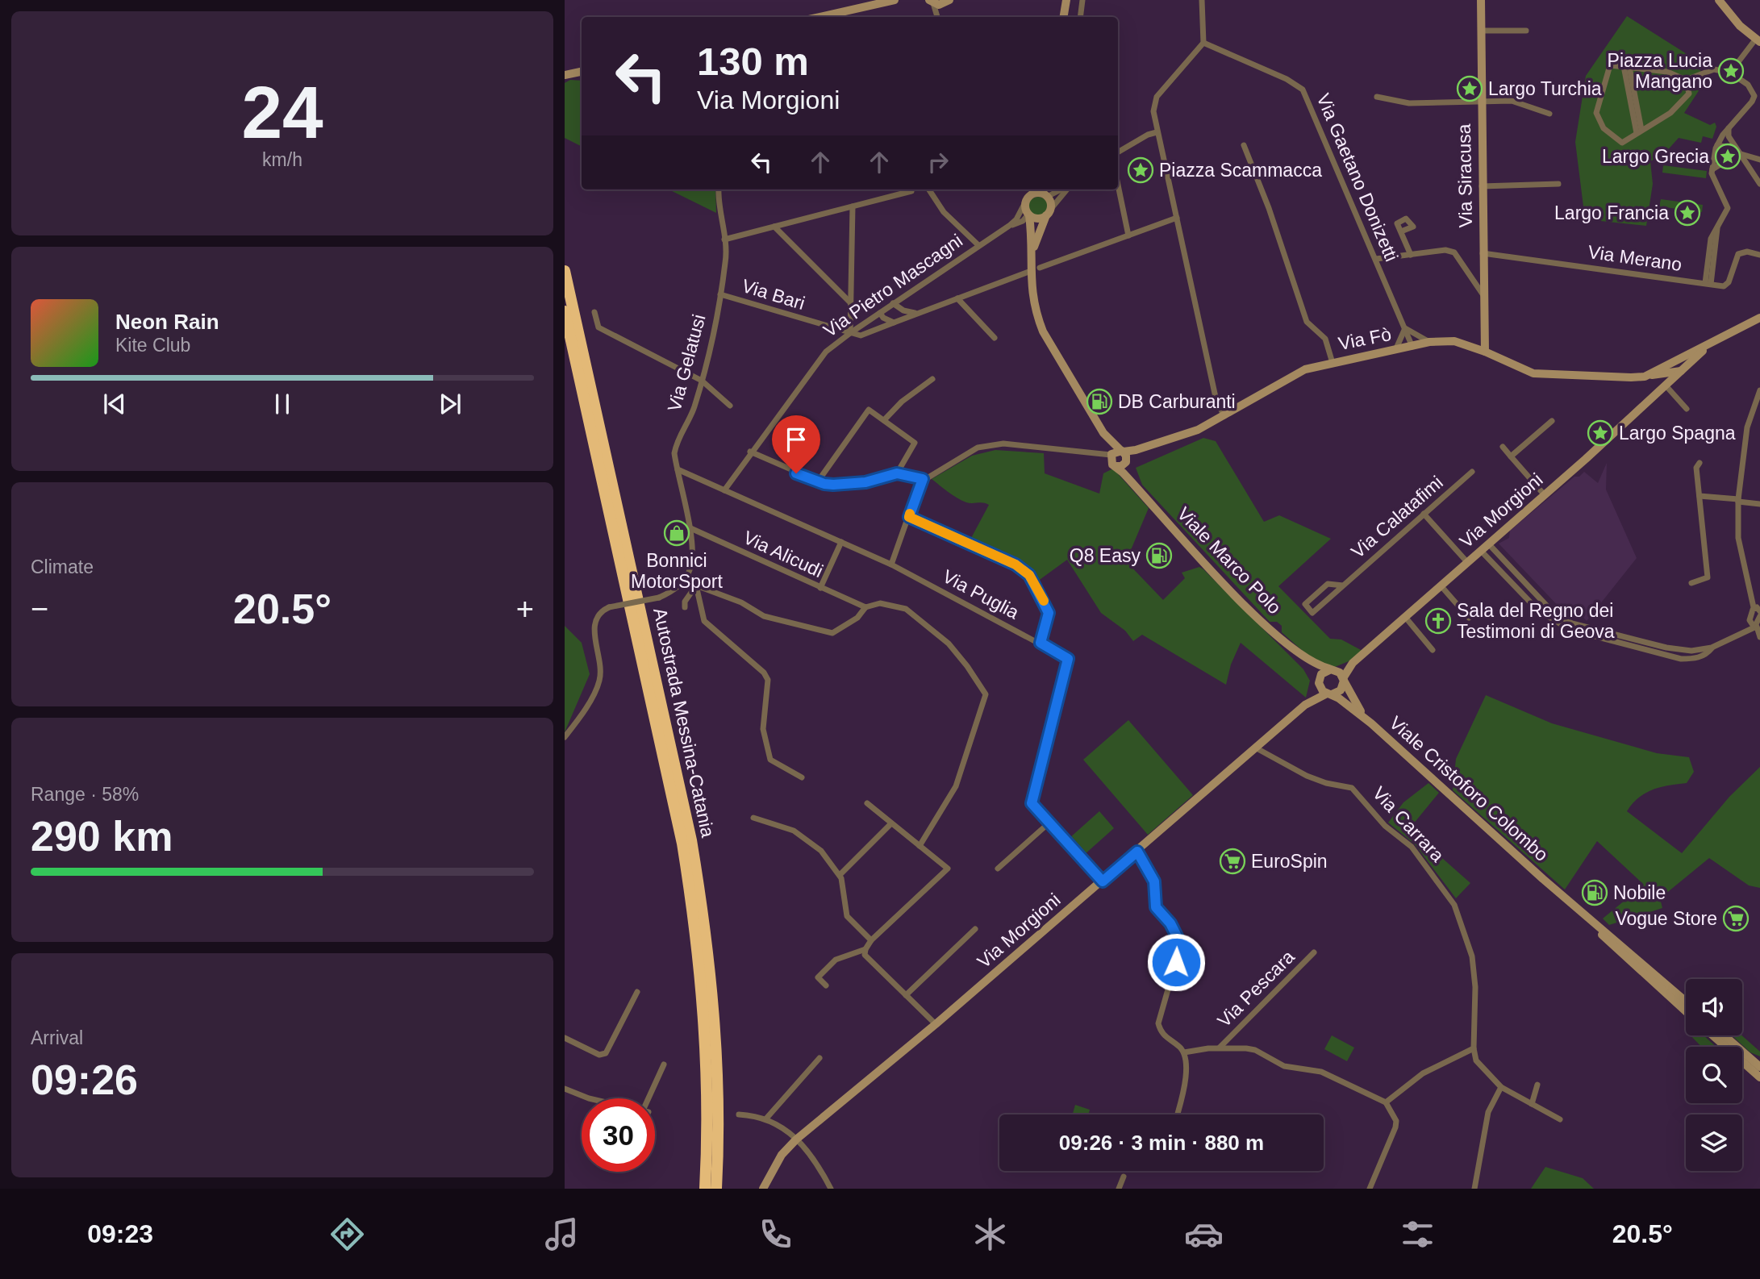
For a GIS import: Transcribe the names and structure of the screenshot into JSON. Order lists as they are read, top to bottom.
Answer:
{
  "streets": {
    "highway": ["Autostrada Messina-Catania"],
    "main road": [
      "Via Siracusa",
      "Via Fò",
      "Via Morgioni",
      "Viale Marco Polo",
      "Viale Cristoforo Colombo"
    ],
    "street": [
      "Via Gaetano Donizetti",
      "Via Merano",
      "Via Pietro Mascagni",
      "Via Bari",
      "Via Gelatusi",
      "Via Calatafimi",
      "Via Alicudi",
      "Via Puglia",
      "Via Carrara",
      "Via Pescara"
    ]
  },
  "crossings": [
    ["Via Siracusa", "Via Merano"],
    ["Via Siracusa", "Via Fò"],
    ["Via Gaetano Donizetti", "Via Fò"],
    ["Via Pietro Mascagni", "Via Bari"],
    ["Via Pietro Mascagni", "Via Puglia"],
    ["Via Bari", "Via Gelatusi"],
    ["Via Fò", "Via Morgioni"],
    ["Via Gelatusi", "Via Alicudi"],
    ["Via Gelatusi", "Via Puglia"],
    ["Via Morgioni", "Via Puglia"],
    ["Via Morgioni", "Via Carrara"]
  ],
  "places": {
    "place": [
      "Piazza Lucia Mangano",
      "Largo Turchia",
      "Largo Grecia",
      "Piazza Scammacca",
      "Largo Francia",
      "Largo Spagna"
    ],
    "fuel station": ["DB Carburanti", "Q8 Easy", "Nobile"],
    "shop": ["Bonnici MotorSport"],
    "church": ["Sala del Regno dei Testimoni di Geova"],
    "supermarket": ["EuroSpin", "Vogue Store"]
  },
  "page": {
    "tile": [
      ["24", "km/h"],
      "Climate",
      ["Range · 58%", "290 km"],
      ["Arrival", "09:26"]
    ],
    "turn": ["130 m", "Via Morgioni"],
    "song": ["Neon Rain", "Kite Club"],
    "heat": ["−", "20.5°", "+"],
    "limit": "30",
    "trip": "09:26 · 3 min · 880 m",
    "tabs": ["09:23", "20.5°"]
  }
}
